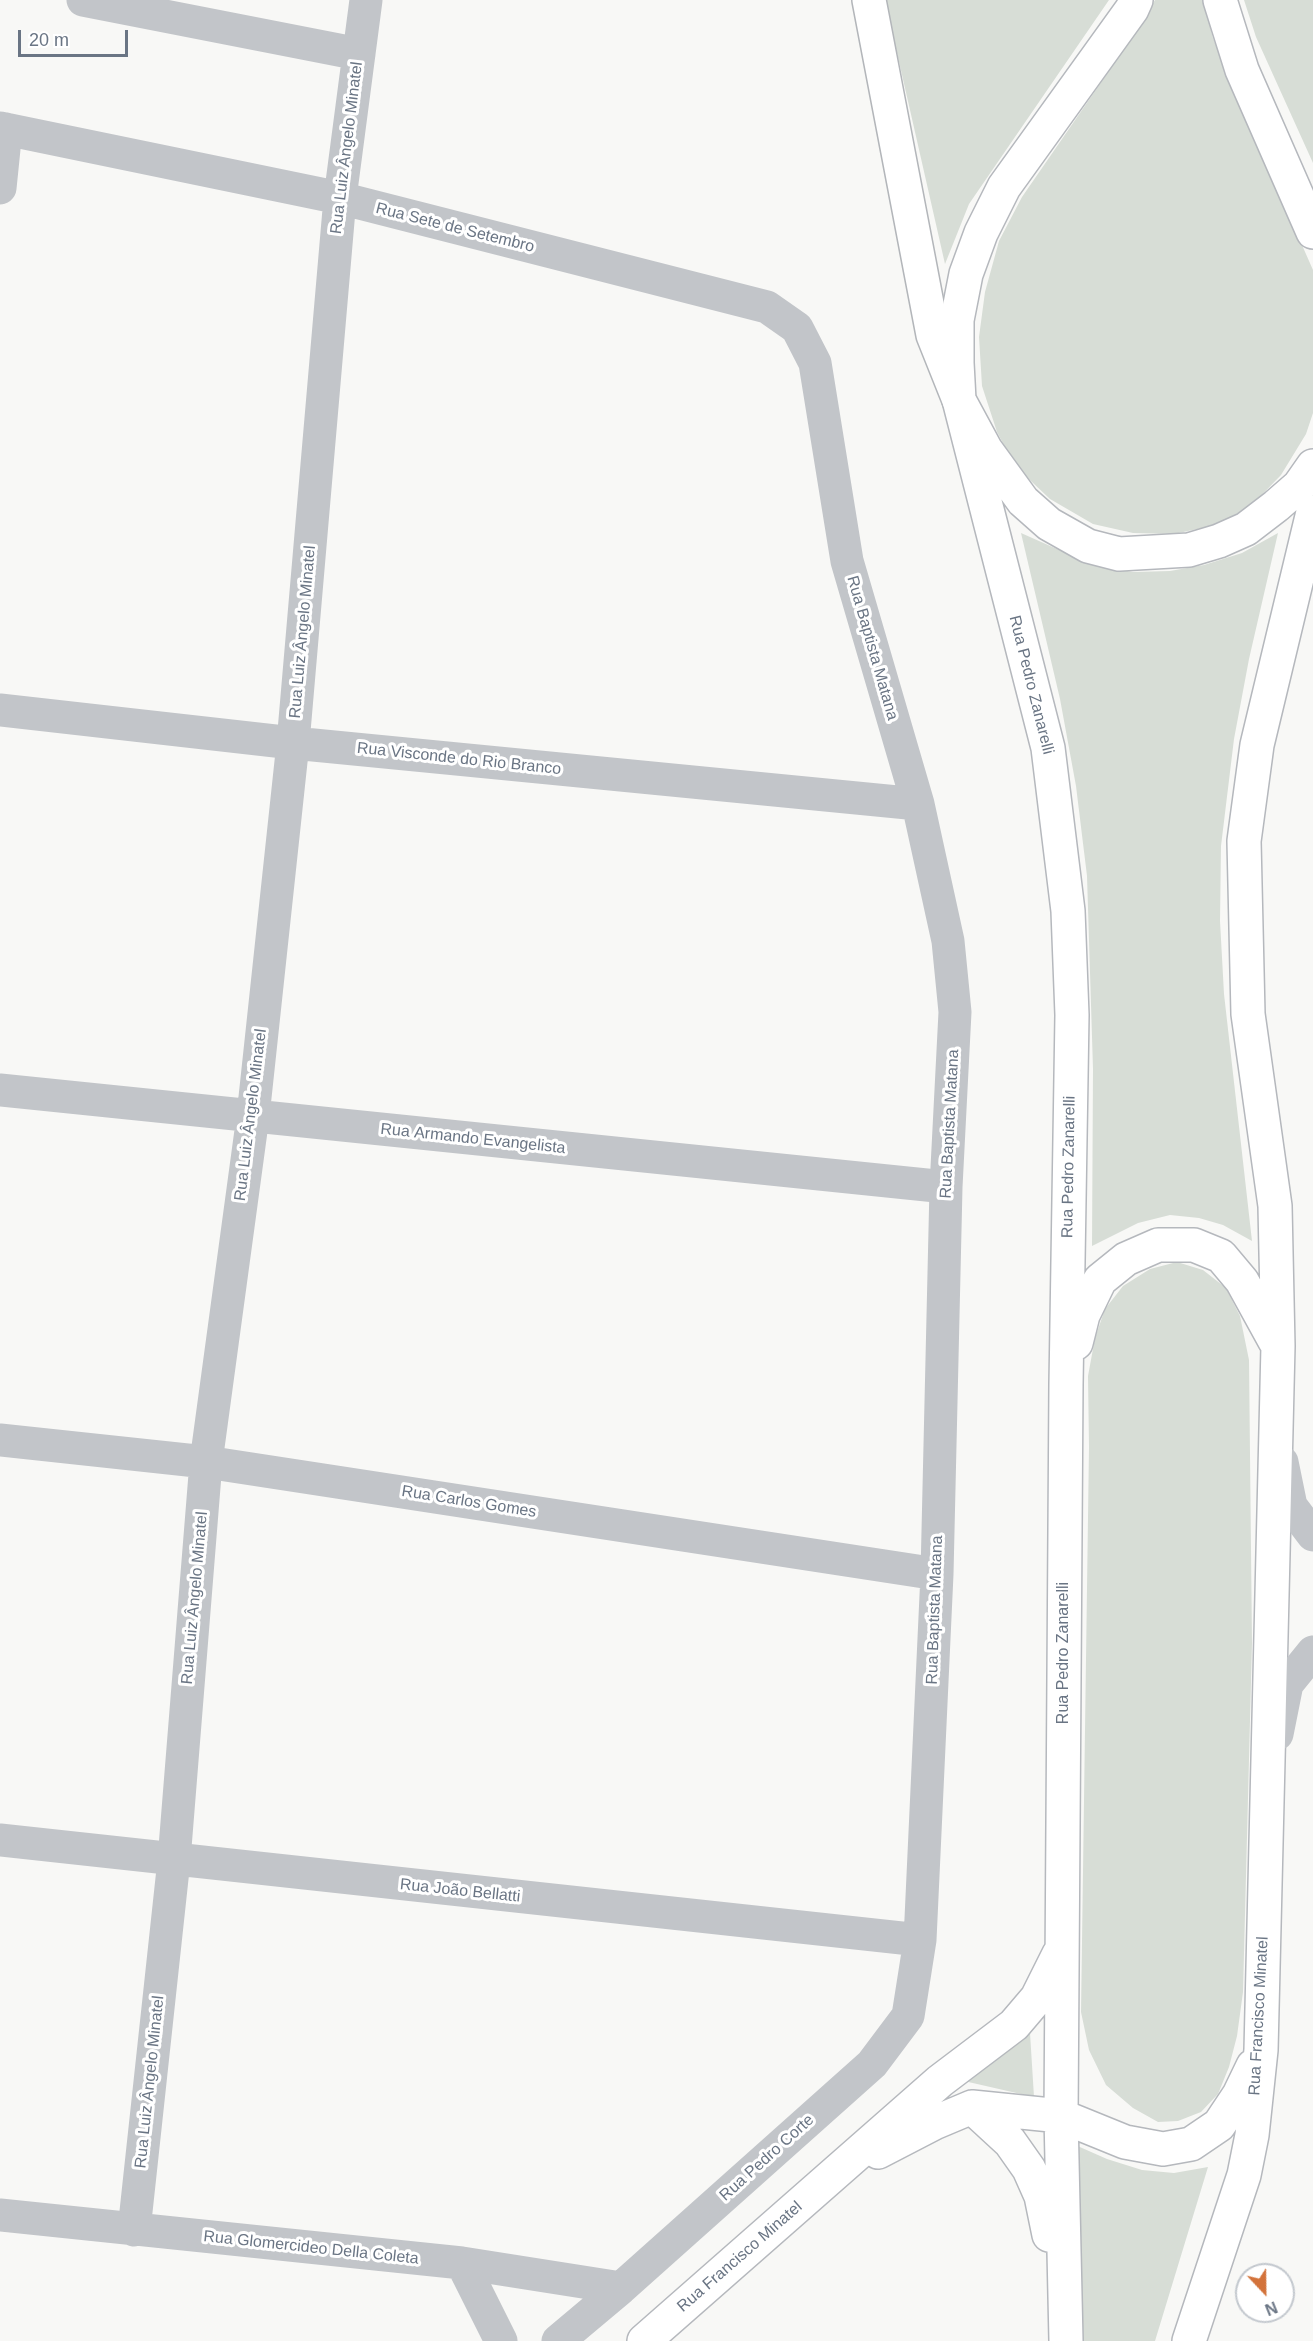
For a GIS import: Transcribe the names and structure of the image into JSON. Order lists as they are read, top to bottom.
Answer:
{
  "streets": {
    "main road": ["Rua Pedro Zanarelli", "Rua Francisco Minatel"],
    "street": [
      "Rua Luiz Ângelo Minatel",
      "Rua Sete de Setembro",
      "Rua Baptista Matana",
      "Rua Visconde do Rio Branco",
      "Rua Armando Evangelista",
      "Rua Carlos Gomes",
      "Rua João Bellatti",
      "Rua Pedro Corte",
      "Rua Glomercideo Della Coleta"
    ]
  },
  "crossings": [
    ["Rua Luiz Ângelo Minatel", "Rua Sete de Setembro"],
    ["Rua Luiz Ângelo Minatel", "Rua Visconde do Rio Branco"],
    ["Rua Luiz Ângelo Minatel", "Rua Armando Evangelista"],
    ["Rua Luiz Ângelo Minatel", "Rua Carlos Gomes"],
    ["Rua Luiz Ângelo Minatel", "Rua João Bellatti"],
    ["Rua Luiz Ângelo Minatel", "Rua Glomercideo Della Coleta"],
    ["Rua Sete de Setembro", "Rua Baptista Matana"],
    ["Rua Baptista Matana", "Rua Visconde do Rio Branco"],
    ["Rua Baptista Matana", "Rua Armando Evangelista"],
    ["Rua Baptista Matana", "Rua Carlos Gomes"],
    ["Rua Baptista Matana", "Rua João Bellatti"],
    ["Rua Baptista Matana", "Rua Pedro Corte"],
    ["Rua João Bellatti", "Rua Pedro Corte"],
    ["Rua Pedro Corte", "Rua Glomercideo Della Coleta"]
  ],
  "scale_bar": "20 m",
  "north": "bottom"
}
